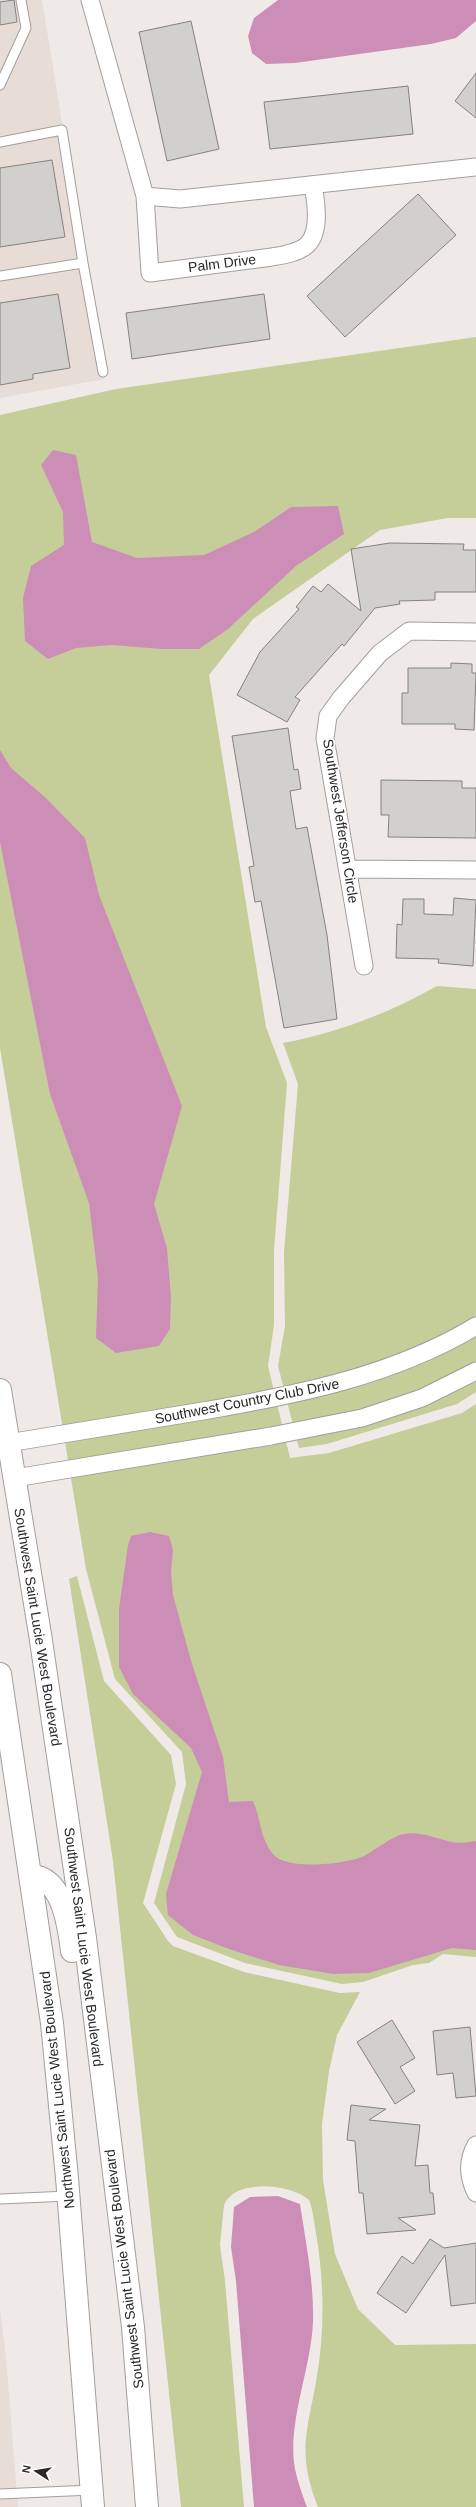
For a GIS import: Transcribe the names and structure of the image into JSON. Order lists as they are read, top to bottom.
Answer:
{
  "streets": {
    "main road": ["Southwest Saint Lucie West Boulevard", "Northwest Saint Lucie West Boulevard"],
    "street": ["Palm Drive", "Southwest Jefferson Circle", "Southwest Country Club Drive"]
  },
  "crossings": [
    ["Southwest Country Club Drive", "Southwest Saint Lucie West Boulevard"]
  ],
  "north": "left"
}
